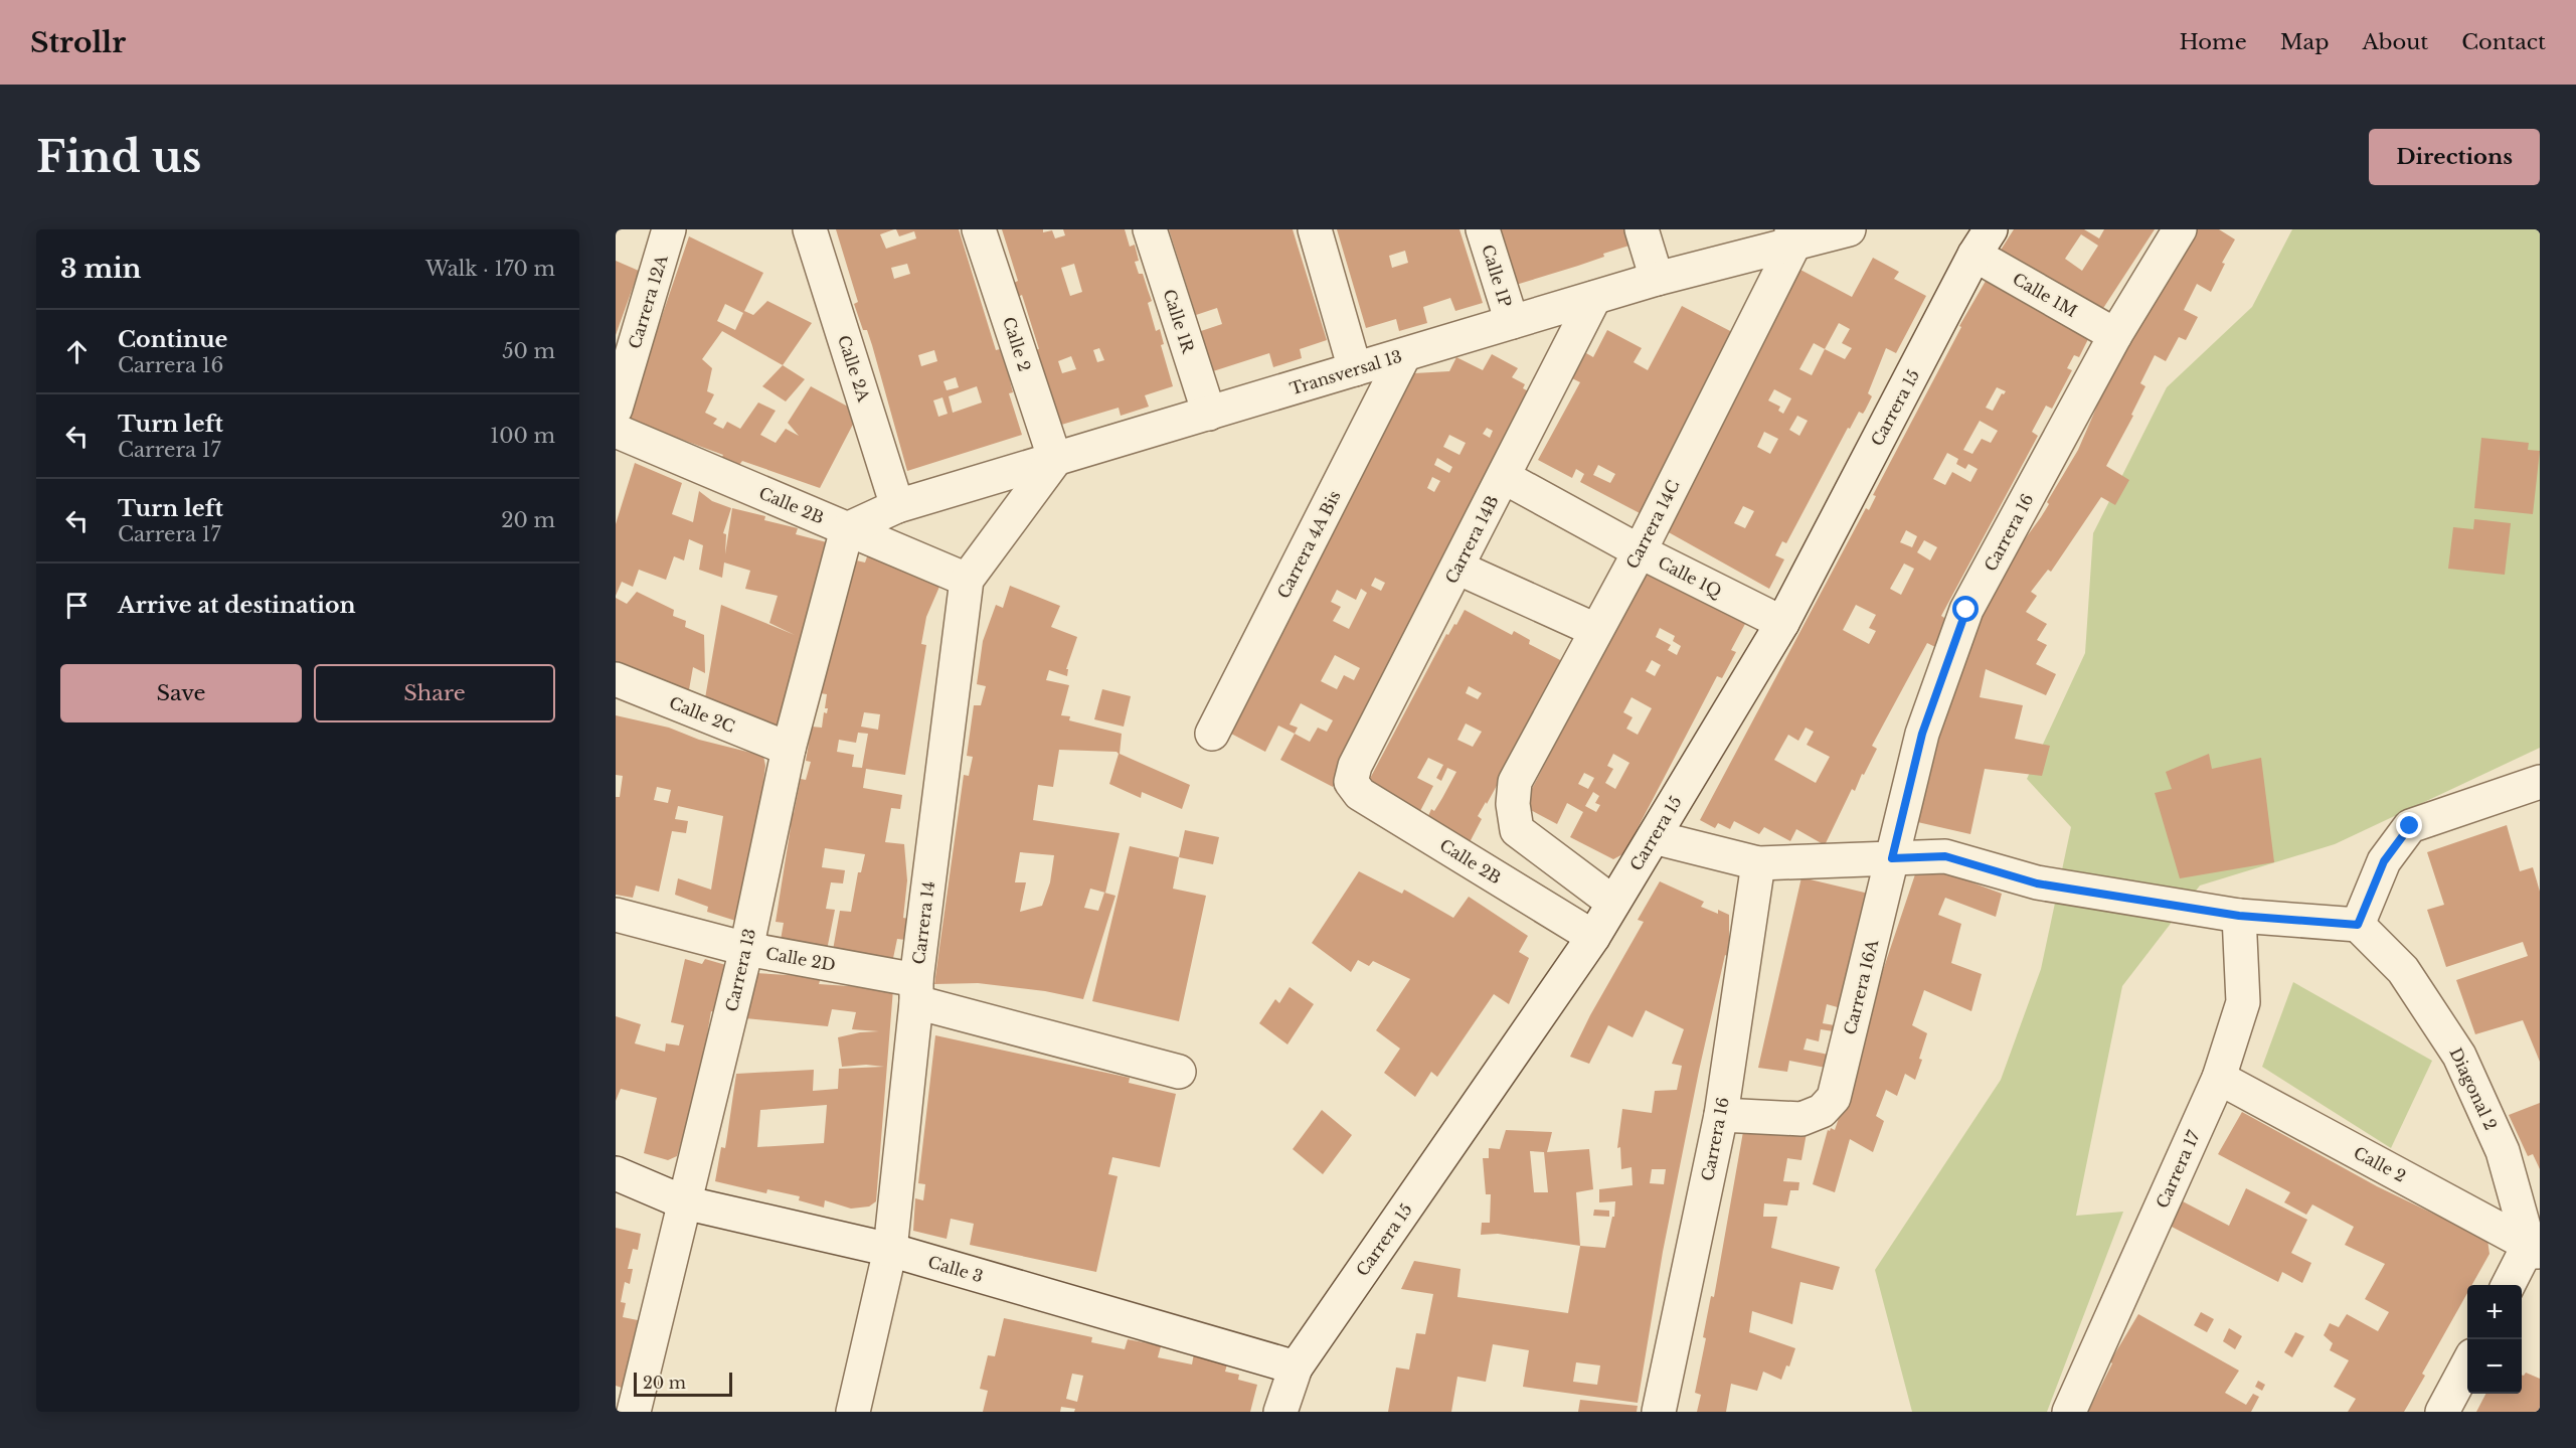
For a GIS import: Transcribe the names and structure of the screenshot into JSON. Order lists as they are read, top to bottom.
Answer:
{
  "streets": {
    "street": [
      "Calle 1P",
      "Calle 1M",
      "Carrera 12A",
      "Calle 1R",
      "Calle 2",
      "Calle 2A",
      "Transversal 13",
      "Carrera 15",
      "Calle 2B",
      "Carrera 14C",
      "Carrera 16",
      "Carrera 14B",
      "Carrera 4A Bis",
      "Calle 1Q",
      "Calle 2C",
      "Carrera 14",
      "Calle 2D",
      "Carrera 13",
      "Carrera 16A",
      "Diagonal 2",
      "Carrera 17",
      "Calle 3"
    ]
  },
  "crossings": [
    ["Calle 1P", "Transversal 13"],
    ["Calle 1M", "Carrera 15"],
    ["Calle 1M", "Carrera 16"],
    ["Calle 1R", "Transversal 13"],
    ["Calle 2", "Transversal 13"],
    ["Calle 2", "Carrera 14"],
    ["Calle 2", "Diagonal 2"],
    ["Calle 2", "Carrera 17"],
    ["Calle 2A", "Transversal 13"],
    ["Transversal 13", "Calle 2B"],
    ["Transversal 13", "Carrera 14C"],
    ["Transversal 13", "Carrera 14B"],
    ["Transversal 13", "Carrera 4A Bis"],
    ["Transversal 13", "Carrera 14"],
    ["Transversal 13", "Carrera 13"],
    ["Carrera 15", "Calle 2B"],
    ["Carrera 15", "Carrera 14C"],
    ["Carrera 15", "Calle 1Q"],
    ["Carrera 15", "Calle 3"],
    ["Calle 2B", "Carrera 14B"],
    ["Calle 2B", "Carrera 14"],
    ["Calle 2B", "Carrera 13"],
    ["Carrera 14C", "Calle 1Q"],
    ["Carrera 16", "Carrera 16A"],
    ["Carrera 14B", "Calle 1Q"],
    ["Calle 2C", "Carrera 13"],
    ["Carrera 14", "Calle 2D"],
    ["Carrera 14", "Calle 3"],
    ["Calle 2D", "Carrera 13"],
    ["Carrera 13", "Calle 3"]
  ],
  "scale_bar": "20 m",
  "page": {
    "header": "Strollr",
    "nav": [
      "Home",
      "Map",
      "About",
      "Contact"
    ],
    "buttons": [
      "Directions",
      ["Save", "Share"]
    ],
    "title": "Find us",
    "heading": ["3 min", "Walk · 170 m"],
    "list": [
      ["Continue", "Carrera 16", "50 m"],
      ["Turn left", "Carrera 17", "100 m"],
      ["Turn left", "Carrera 17", "20 m"],
      "Arrive at destination"
    ],
    "map_buttons": ["+", "−"],
    "scale": "20 m"
  }
}
